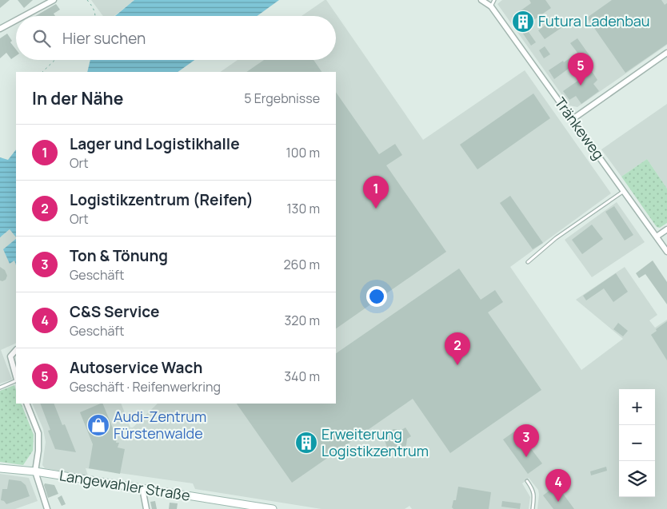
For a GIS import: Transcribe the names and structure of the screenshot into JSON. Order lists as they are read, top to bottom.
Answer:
{
  "streets": {
    "street": ["Tränkeweg", "Langewahler Straße"]
  },
  "places": {
    "building": ["Futura Ladenbau", "Erweiterung Logistikzentrum"],
    "shop": ["Audi-Zentrum Fürstenwalde"]
  },
  "page": {
    "search": "Hier suchen",
    "pins": [
      "5",
      "1",
      "2",
      "3",
      "4"
    ],
    "heading": ["In der Nähe", "5 Ergebnisse"],
    "list": [
      {
        "mark": "1",
        "name": "Lager und Logistikhalle",
        "note": "Ort",
        "value": "100 m"
      },
      {
        "mark": "2",
        "name": "Logistikzentrum (Reifen)",
        "note": "Ort",
        "value": "130 m"
      },
      {
        "mark": "3",
        "name": "Ton & Tönung",
        "note": "Geschäft",
        "value": "260 m"
      },
      {
        "mark": "4",
        "name": "C&S Service",
        "note": "Geschäft",
        "value": "320 m"
      },
      {
        "mark": "5",
        "name": "Autoservice Wach",
        "note": "Geschäft · Reifenwerkring",
        "value": "340 m"
      }
    ],
    "map_buttons": ["+", "−"]
  }
}
